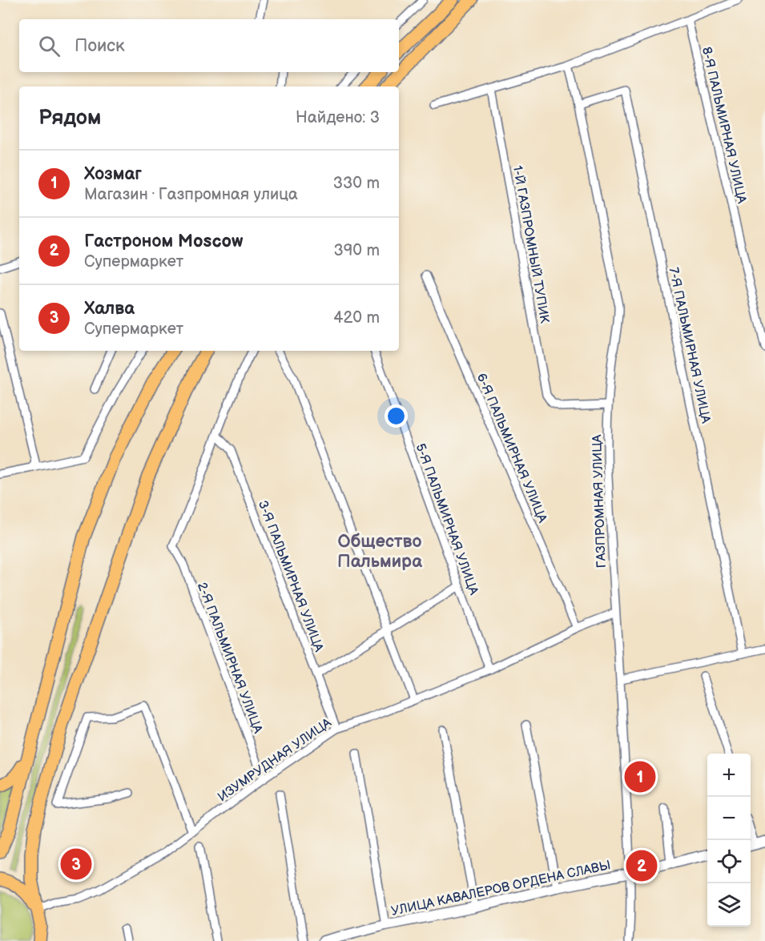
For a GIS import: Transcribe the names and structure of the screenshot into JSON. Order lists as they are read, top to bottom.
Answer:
{
  "streets": {
    "street": [
      "8-Я ПАЛЬМИРНАЯ УЛИЦА",
      "1-Й ГАЗПРОМНЫЙ ТУПИК",
      "7-Я ПАЛЬМИРНАЯ УЛИЦА",
      "6-Я ПАЛЬМИРНАЯ УЛИЦА",
      "ГАЗПРОМНАЯ УЛИЦА",
      "5-Я ПАЛЬМИРНАЯ УЛИЦА",
      "3-Я ПАЛЬМИРНАЯ УЛИЦА",
      "2-Я ПАЛЬМИРНАЯ УЛИЦА",
      "ИЗУМРУДНАЯ УЛИЦА",
      "УЛИЦА КАВАЛЕРОВ ОРДЕНА СЛАВЫ"
    ]
  },
  "crossings": [
    ["1-Й ГАЗПРОМНЫЙ ТУПИК", "ГАЗПРОМНАЯ УЛИЦА"],
    ["7-Я ПАЛЬМИРНАЯ УЛИЦА", "ГАЗПРОМНАЯ УЛИЦА"],
    ["6-Я ПАЛЬМИРНАЯ УЛИЦА", "ИЗУМРУДНАЯ УЛИЦА"],
    ["ГАЗПРОМНАЯ УЛИЦА", "ИЗУМРУДНАЯ УЛИЦА"],
    ["ГАЗПРОМНАЯ УЛИЦА", "УЛИЦА КАВАЛЕРОВ ОРДЕНА СЛАВЫ"],
    ["5-Я ПАЛЬМИРНАЯ УЛИЦА", "ИЗУМРУДНАЯ УЛИЦА"],
    ["3-Я ПАЛЬМИРНАЯ УЛИЦА", "2-Я ПАЛЬМИРНАЯ УЛИЦА"],
    ["3-Я ПАЛЬМИРНАЯ УЛИЦА", "ИЗУМРУДНАЯ УЛИЦА"],
    ["2-Я ПАЛЬМИРНАЯ УЛИЦА", "ИЗУМРУДНАЯ УЛИЦА"]
  ],
  "districts": ["Общество Пальмира"],
  "page": {
    "search": "Поиск",
    "heading": ["Рядом", "Найдено: 3"],
    "list": [
      {
        "mark": "1",
        "name": "Хозмаг",
        "note": "Магазин · Газпромная улица",
        "value": "330 m"
      },
      {
        "mark": "2",
        "name": "Гастроном Moscow",
        "note": "Супермаркет",
        "value": "390 m"
      },
      {
        "mark": "3",
        "name": "Халва",
        "note": "Супермаркет",
        "value": "420 m"
      }
    ],
    "map_buttons": ["+", "−"],
    "pins": ["1", "3", "2"]
  }
}
